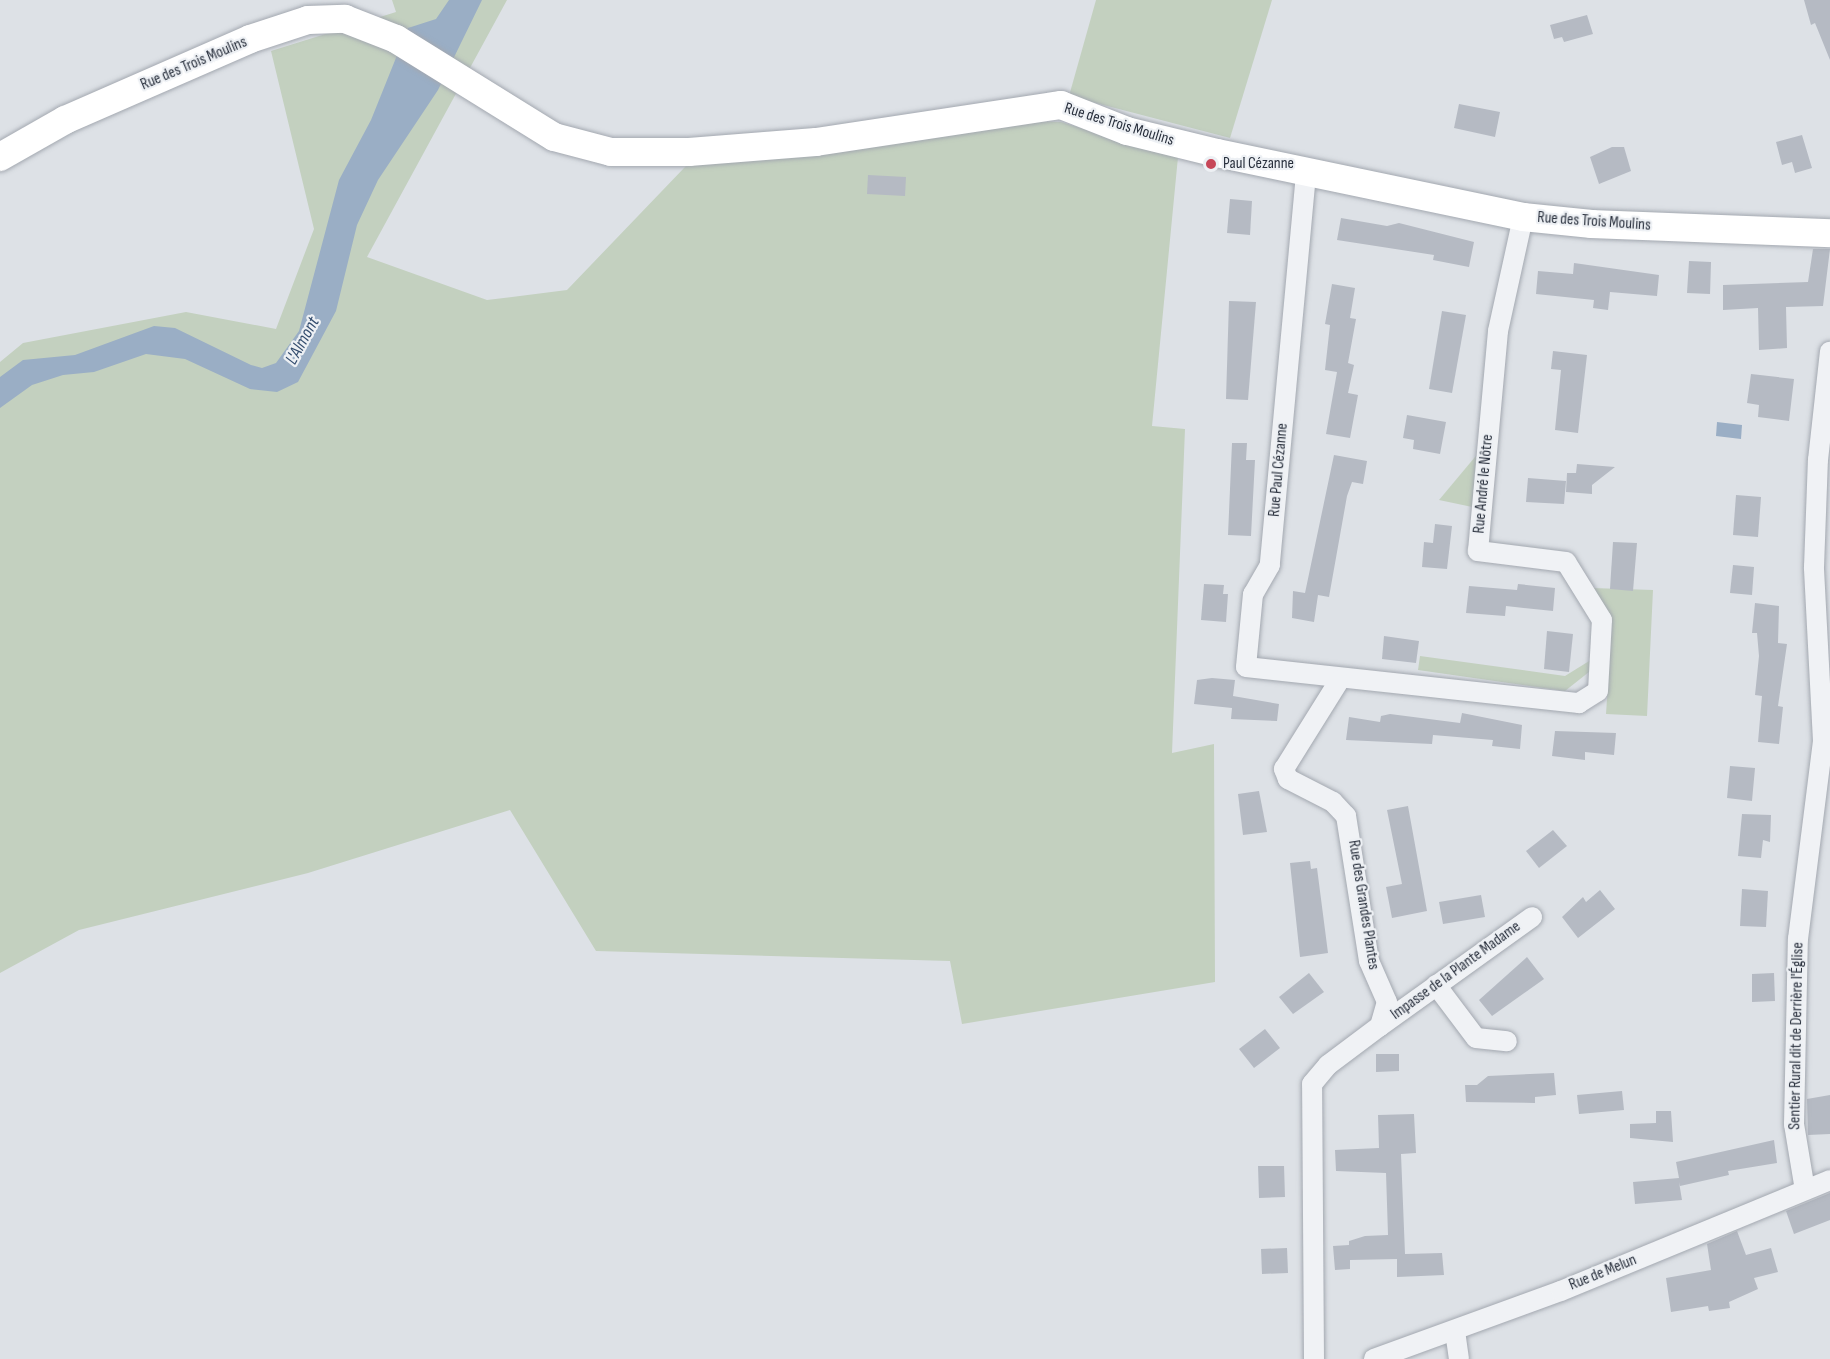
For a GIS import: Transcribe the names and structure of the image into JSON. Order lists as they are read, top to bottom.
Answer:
{
  "streets": {
    "street": [
      "Rue des Trois Moulins",
      "Rue Paul Cézanne",
      "Rue André le Nôtre",
      "Rue des Grandes Plantes",
      "Impasse de la Plante Madame",
      "Sentier Rural dit de Derrière l'Église",
      "Rue de Melun"
    ]
  },
  "crossings": [
    ["Rue des Trois Moulins", "Rue Paul Cézanne"],
    ["Rue des Trois Moulins", "Rue André le Nôtre"],
    ["Rue Paul Cézanne", "Rue André le Nôtre"],
    ["Rue Paul Cézanne", "Rue des Grandes Plantes"],
    ["Rue André le Nôtre", "Rue des Grandes Plantes"],
    ["Rue des Grandes Plantes", "Impasse de la Plante Madame"],
    ["Sentier Rural dit de Derrière l'Église", "Rue de Melun"]
  ],
  "water": ["L'Almont"],
  "places": ["Paul Cézanne"]
}
